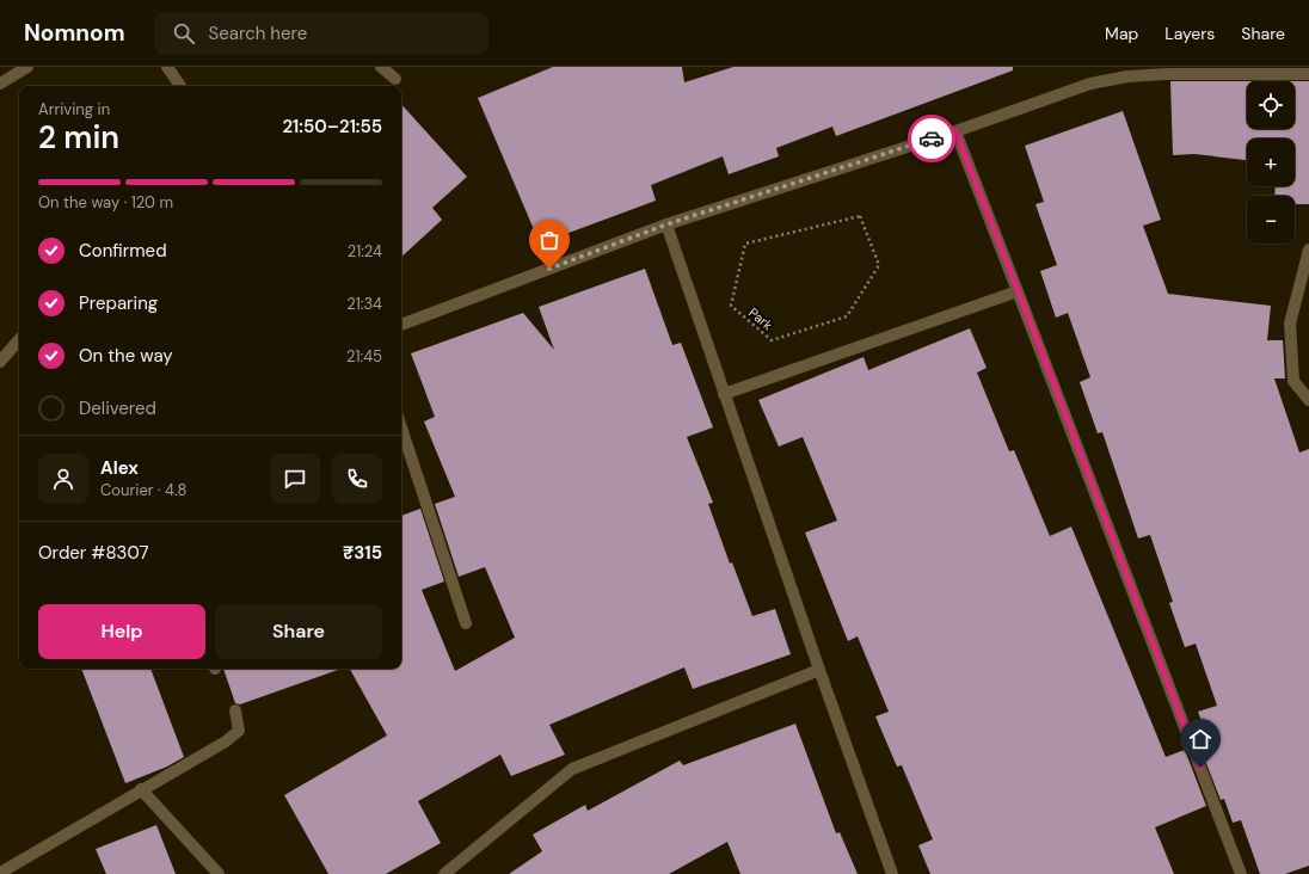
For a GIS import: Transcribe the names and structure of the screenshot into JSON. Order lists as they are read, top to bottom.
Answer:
{
  "streets": {
    "path": ["Park"]
  },
  "page": {
    "header": "Nomnom",
    "search": "Search here",
    "nav": ["Map", "Layers", "Share"],
    "map_buttons": ["+", "−"],
    "heading": ["2 min", "Arriving in", "21:50–21:55"],
    "panel": [
      "Alex",
      "Courier · 4.8",
      "Order #8307",
      "₹315"
    ],
    "bar": "On the way · 120 m",
    "list": [
      ["Confirmed", "21:24"],
      ["Preparing", "21:34"],
      ["On the way", "21:45"],
      "Delivered"
    ],
    "buttons": ["Help", "Share"]
  }
}
